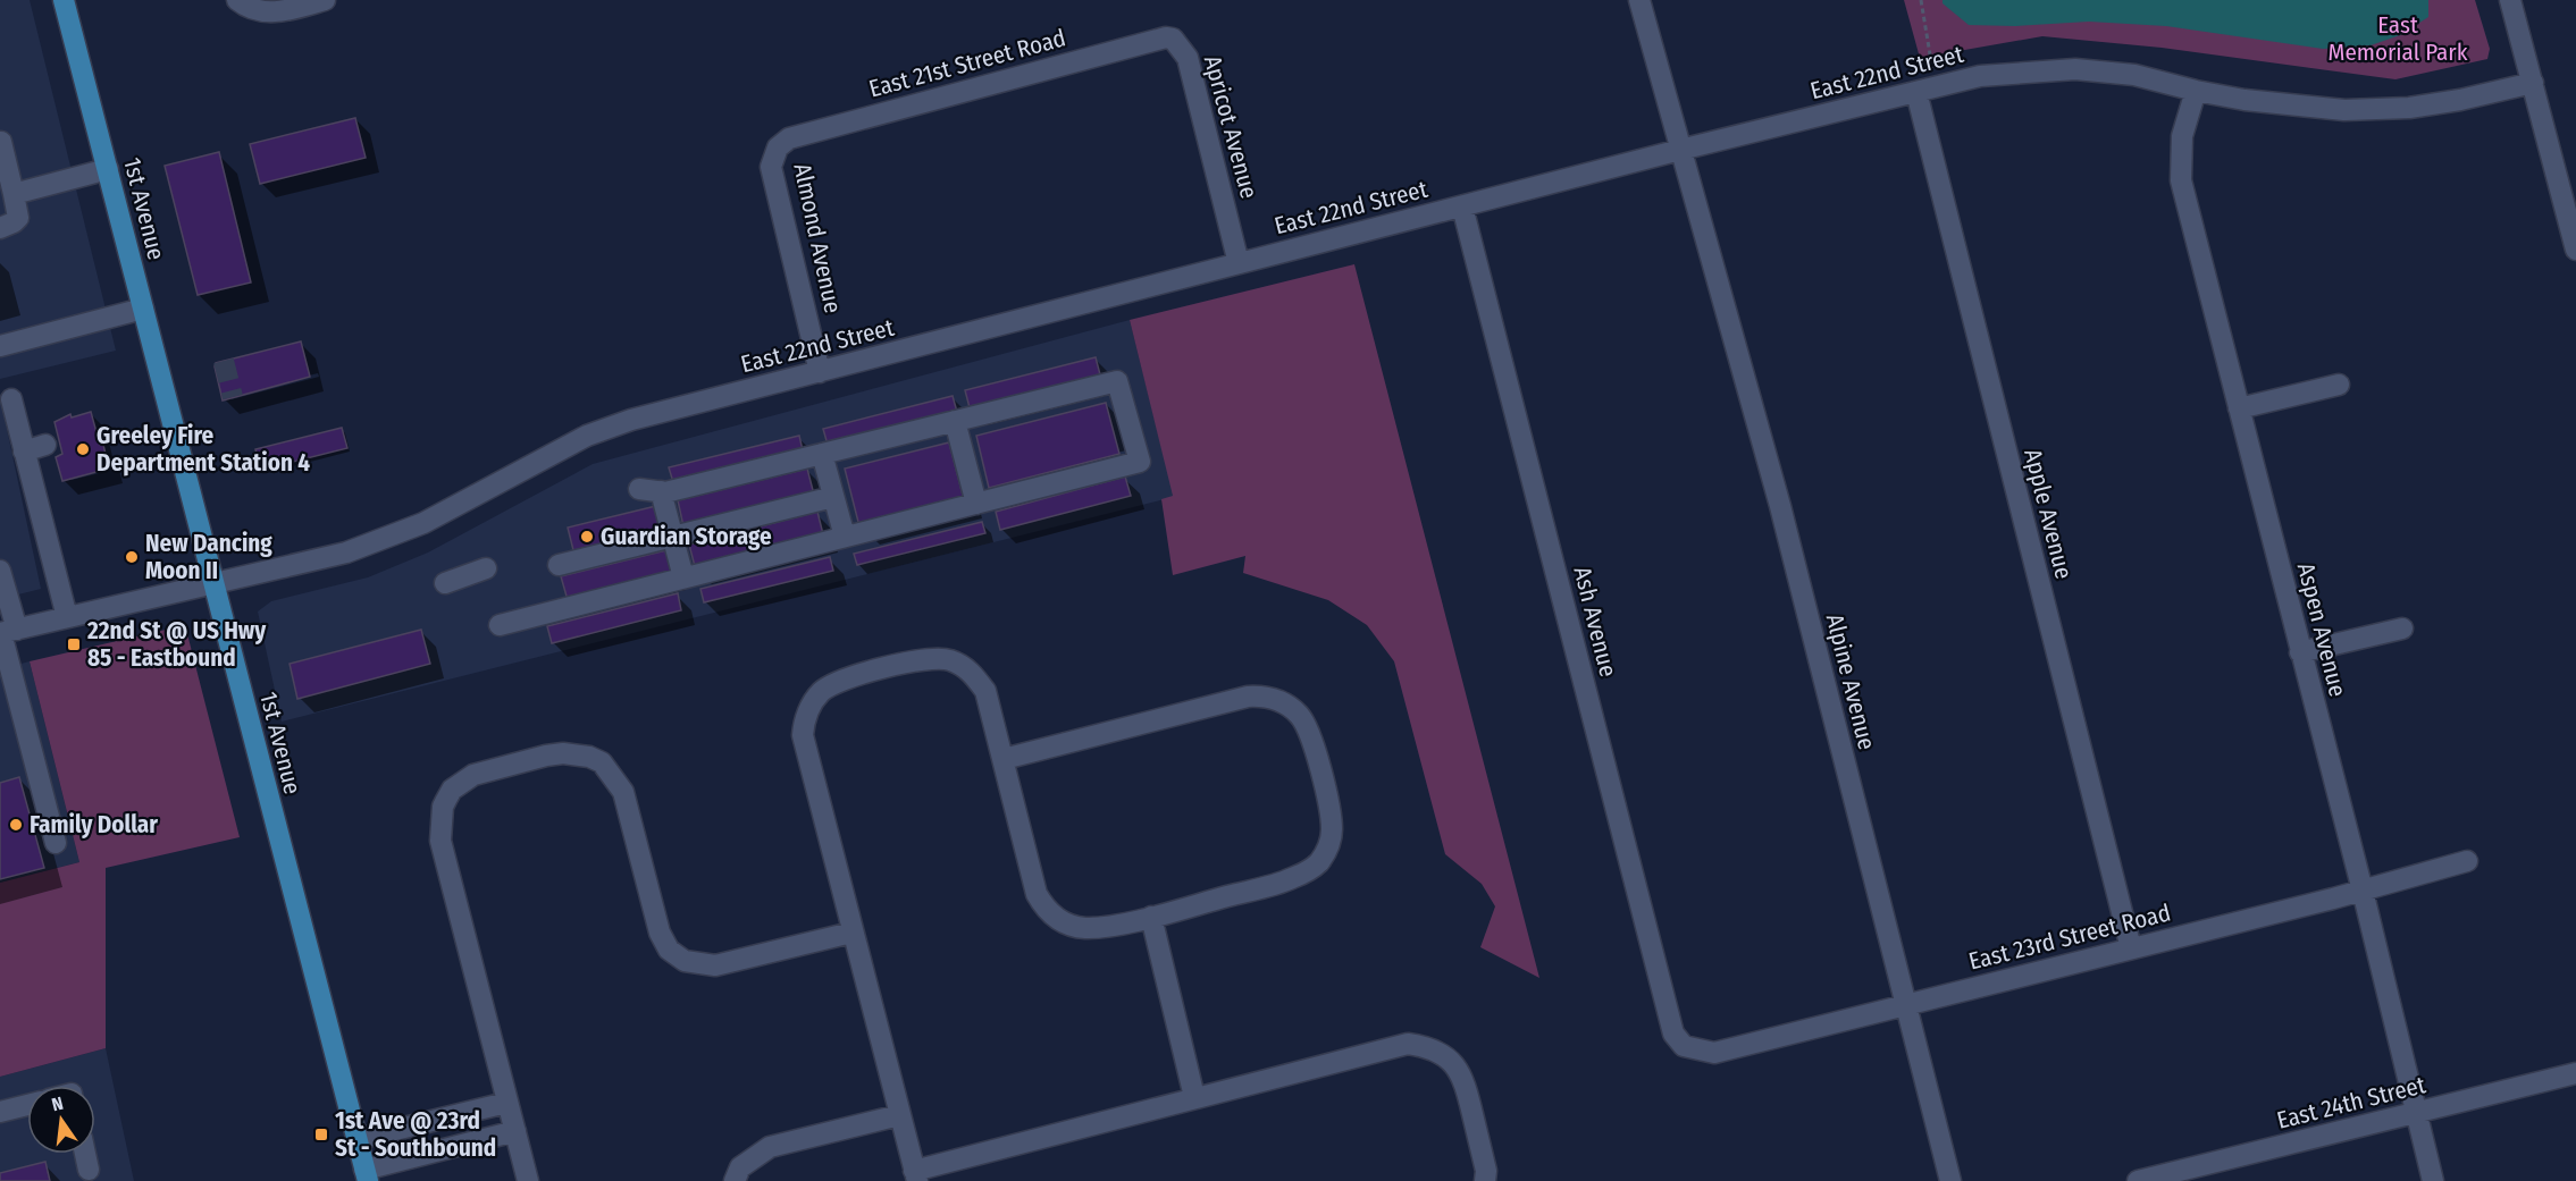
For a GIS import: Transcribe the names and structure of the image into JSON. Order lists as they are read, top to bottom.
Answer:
{
  "streets": {
    "main road": ["1st Avenue"],
    "street": [
      "East 21st Street Road",
      "East 22nd Street",
      "Apricot Avenue",
      "Almond Avenue",
      "Apple Avenue",
      "Ash Avenue",
      "Aspen Avenue",
      "Alpine Avenue",
      "East 23rd Street Road",
      "East 24th Street"
    ]
  },
  "crossings": [
    ["East 21st Street Road", "Apricot Avenue"],
    ["East 21st Street Road", "Almond Avenue"],
    ["East 22nd Street", "Apricot Avenue"],
    ["East 22nd Street", "1st Avenue"],
    ["East 22nd Street", "Almond Avenue"],
    ["East 22nd Street", "Apple Avenue"],
    ["East 22nd Street", "Ash Avenue"],
    ["East 22nd Street", "Aspen Avenue"],
    ["East 22nd Street", "Alpine Avenue"],
    ["Apple Avenue", "East 23rd Street Road"],
    ["Ash Avenue", "East 23rd Street Road"],
    ["Aspen Avenue", "East 23rd Street Road"],
    ["Aspen Avenue", "East 24th Street"],
    ["Alpine Avenue", "East 23rd Street Road"]
  ],
  "parks": ["East Memorial Park"],
  "places": {
    "other": [
      "Greeley Fire Department Station 4",
      "Guardian Storage",
      "New Dancing Moon II",
      "Family Dollar"
    ],
    "transit": ["22nd St @ US Hwy 85 - Eastbound", "1st Ave @ 23rd St - Southbound"]
  },
  "north": "top"
}
